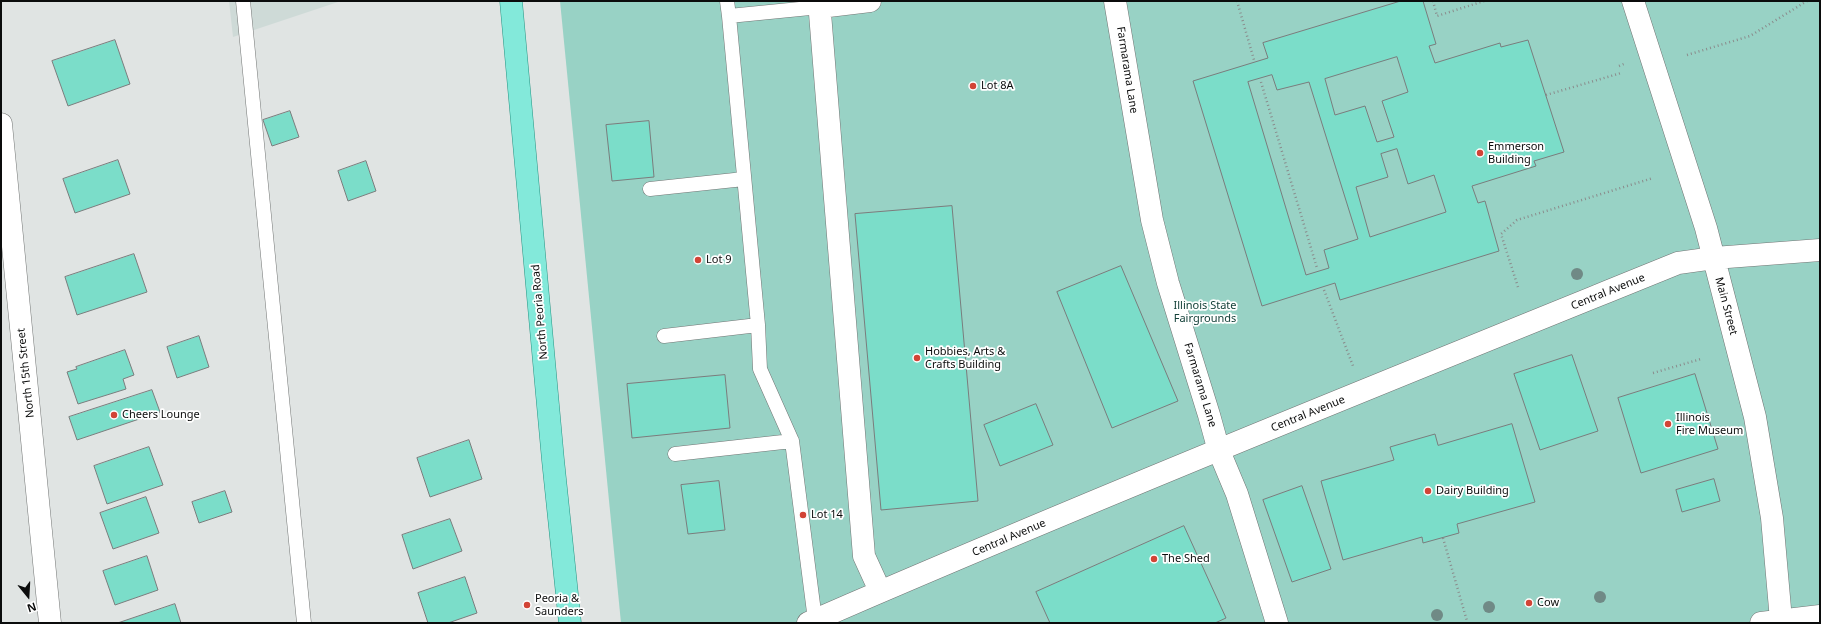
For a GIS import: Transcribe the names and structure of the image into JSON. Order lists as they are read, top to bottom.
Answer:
{
  "streets": {
    "main road": ["North Peoria Road"],
    "street": [
      "Farmarama Lane",
      "Central Avenue",
      "Main Street",
      "North 15th Street"
    ]
  },
  "crossings": [
    ["Farmarama Lane", "Central Avenue"],
    ["Central Avenue", "Main Street"]
  ],
  "parks": ["Illinois State Fairgrounds"],
  "places": [
    "Lot 8A",
    "Emmerson Building",
    "Lot 9",
    "Hobbies, Arts & Crafts Building",
    "Cheers Lounge",
    "Illinois Fire Museum",
    "Dairy Building",
    "Lot 14",
    "The Shed",
    "Cow",
    "Peoria & Saunders"
  ],
  "north": "bottom"
}
